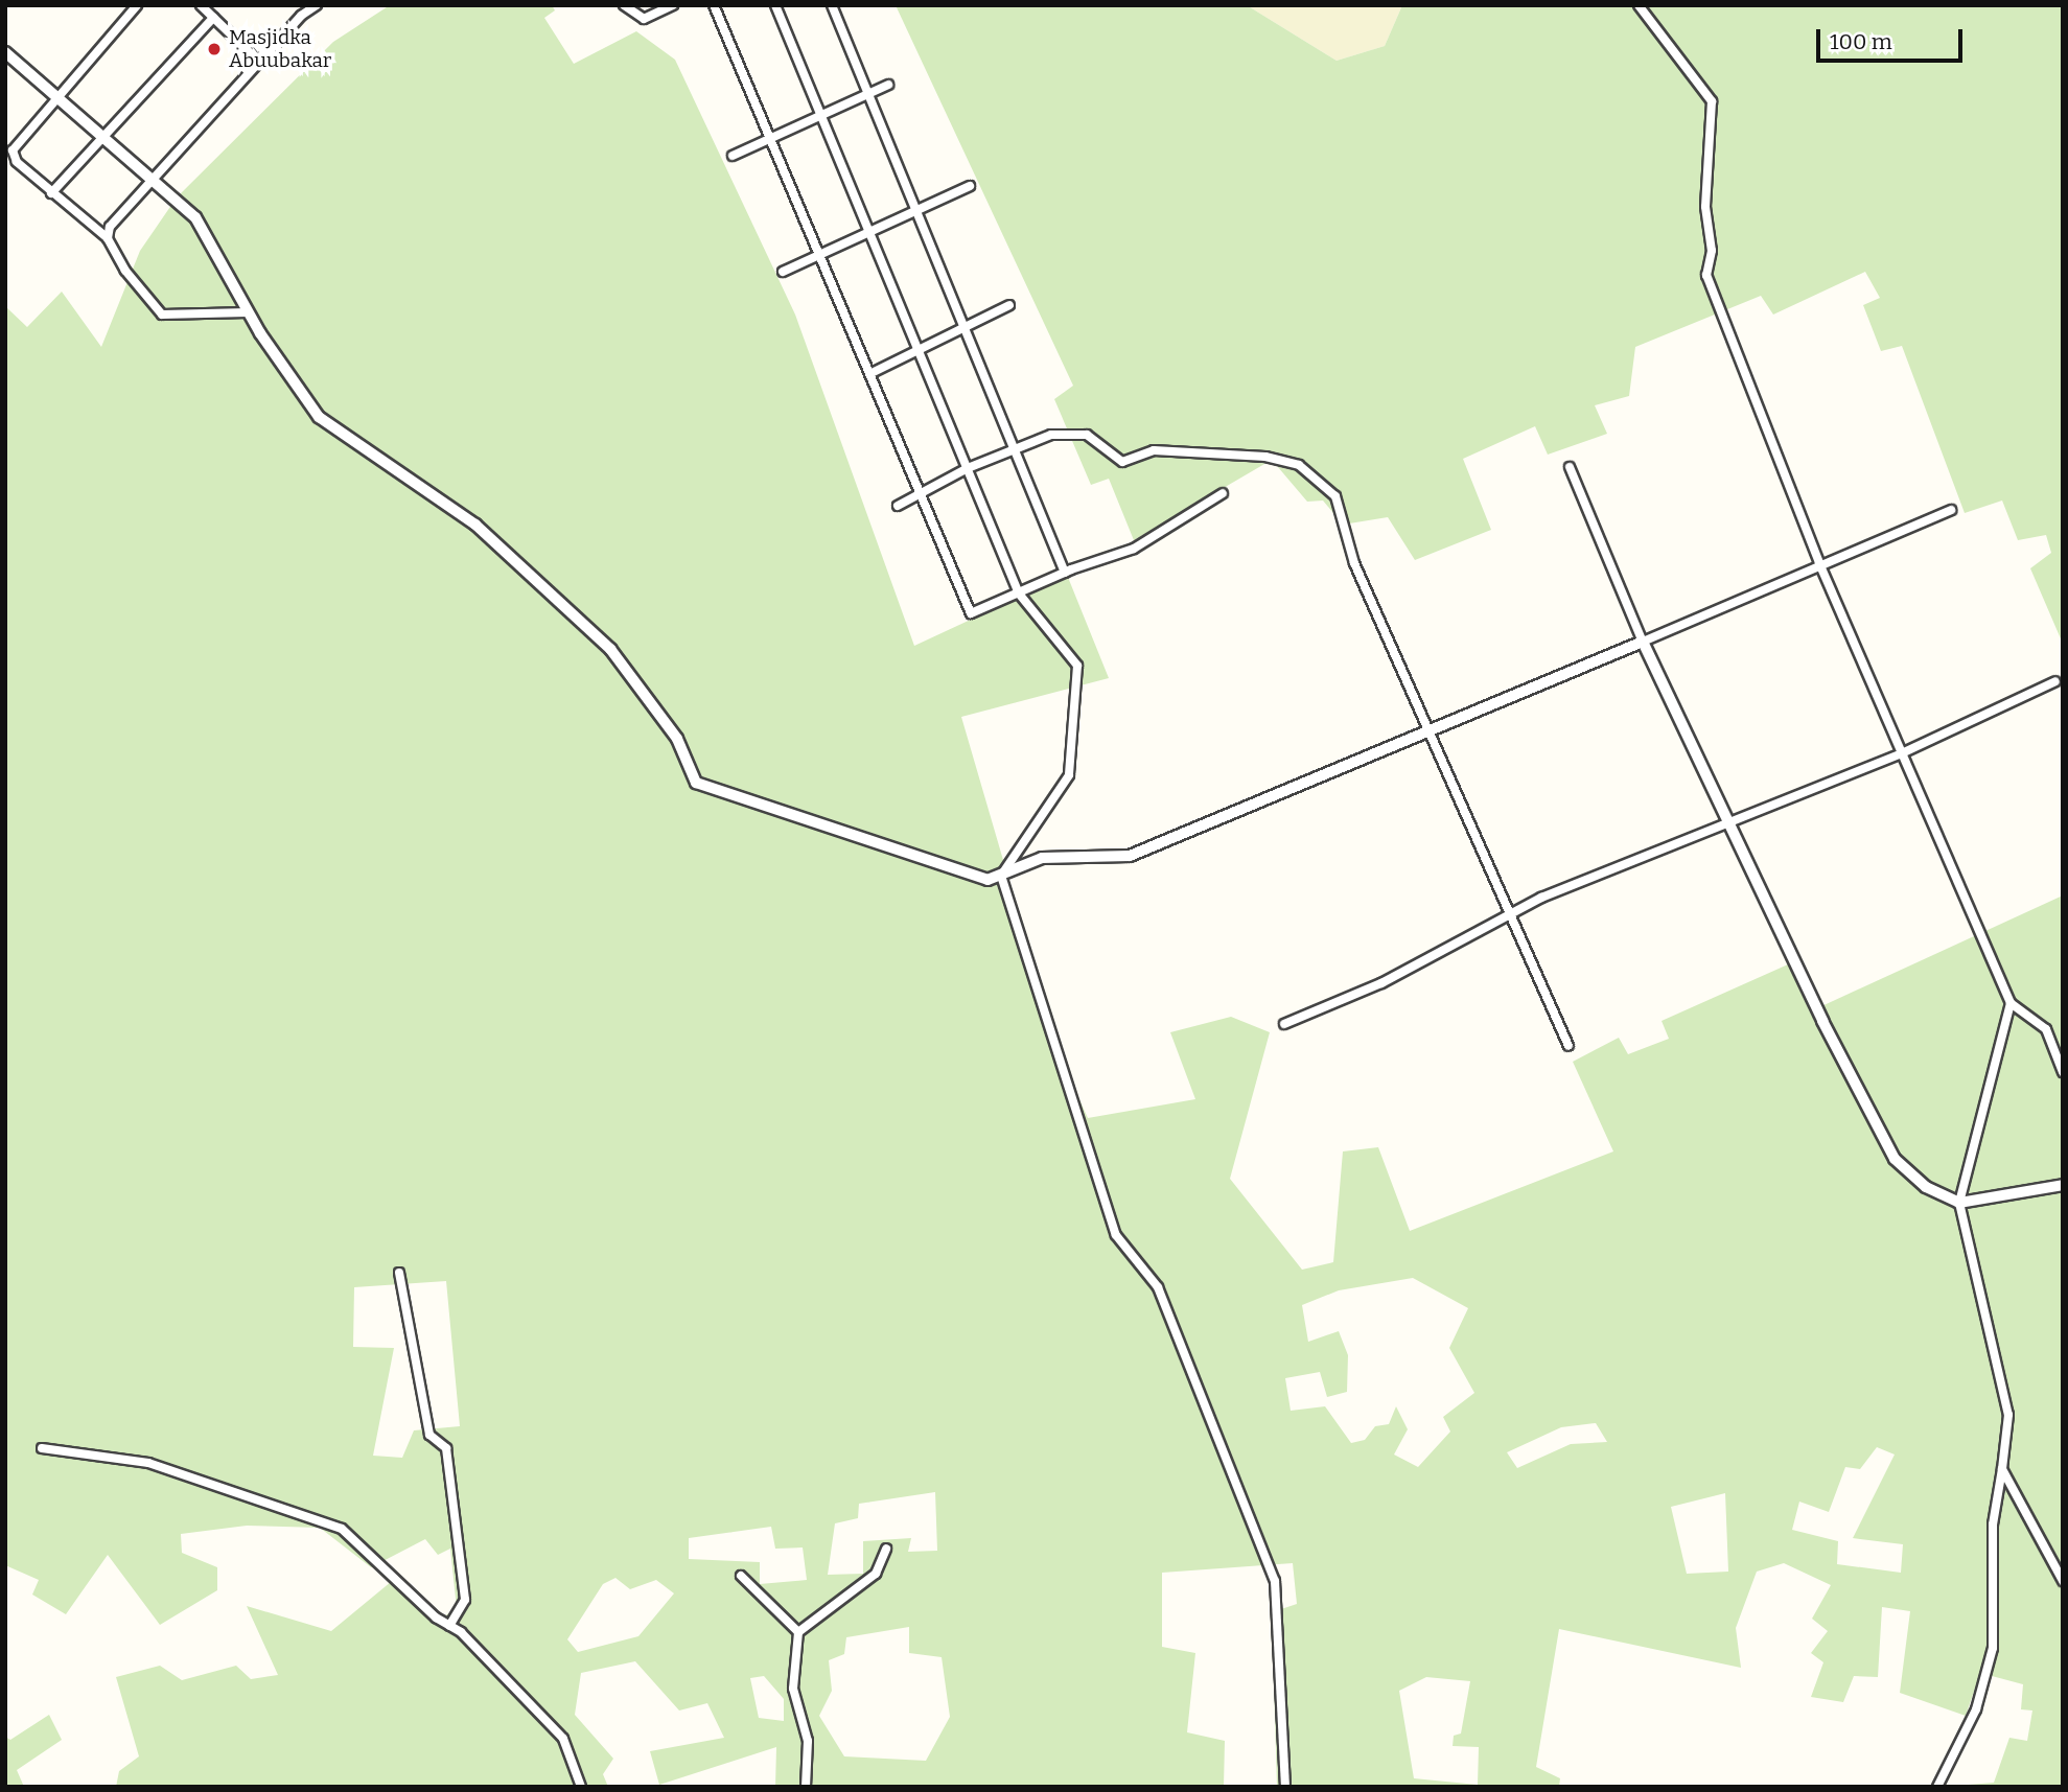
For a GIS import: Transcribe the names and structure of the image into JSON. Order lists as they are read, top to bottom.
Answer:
{
  "places": ["Masjidka Abuubakar"],
  "scale_bar": "100 m"
}
